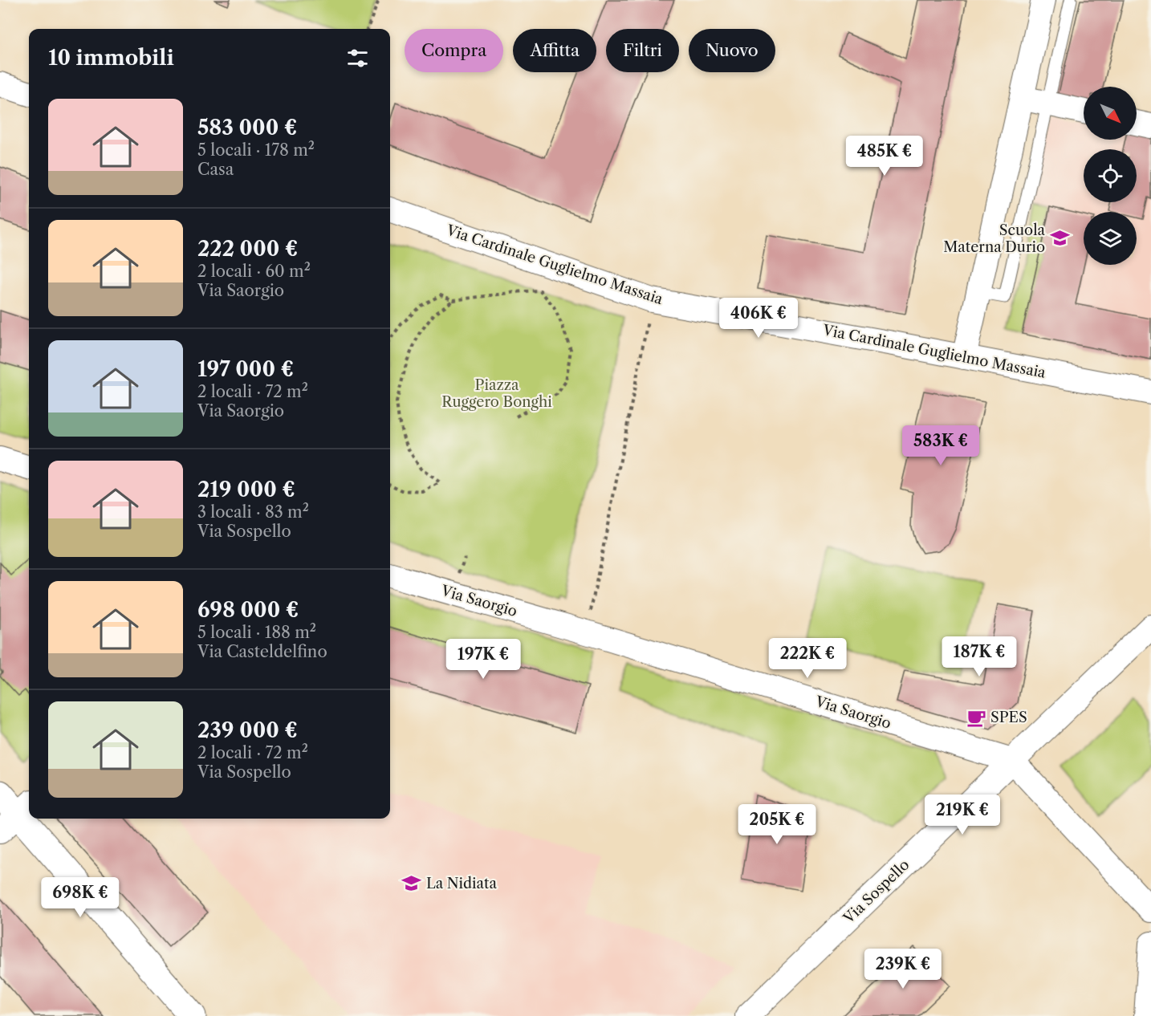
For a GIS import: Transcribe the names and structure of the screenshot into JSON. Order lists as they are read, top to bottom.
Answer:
{
  "streets": {
    "street": ["Via Cardinale Guglielmo Massaia", "Via Saorgio", "Via Sospello"]
  },
  "crossings": [
    ["Via Saorgio", "Via Sospello"]
  ],
  "parks": ["Piazza Ruggero Bonghi"],
  "places": {
    "school or university": ["Scuola Materna Durio", "La Nidiata"],
    "cafe": ["SPES"]
  },
  "north": "bottom right",
  "page": {
    "chip": [
      "Compra",
      "Affitta",
      "Filtri",
      "Nuovo"
    ],
    "heading": "10 immobili",
    "list": [
      {
        "name": "583 000 €",
        "note": "5 locali · 178 m² · Casa"
      },
      {
        "name": "222 000 €",
        "note": "2 locali · 60 m² · Via Saorgio"
      },
      {
        "name": "197 000 €",
        "note": "2 locali · 72 m² · Via Saorgio"
      },
      {
        "name": "219 000 €",
        "note": "3 locali · 83 m² · Via Sospello"
      },
      {
        "name": "698 000 €",
        "note": "5 locali · 188 m² · Via Casteldelfino"
      },
      {
        "name": "239 000 €",
        "note": "2 locali · 72 m² · Via Sospello"
      }
    ],
    "price": [
      "485K €",
      "406K €",
      "583K €",
      "187K €",
      "222K €",
      "197K €",
      "219K €",
      "205K €",
      "698K €",
      "239K €"
    ]
  }
}
